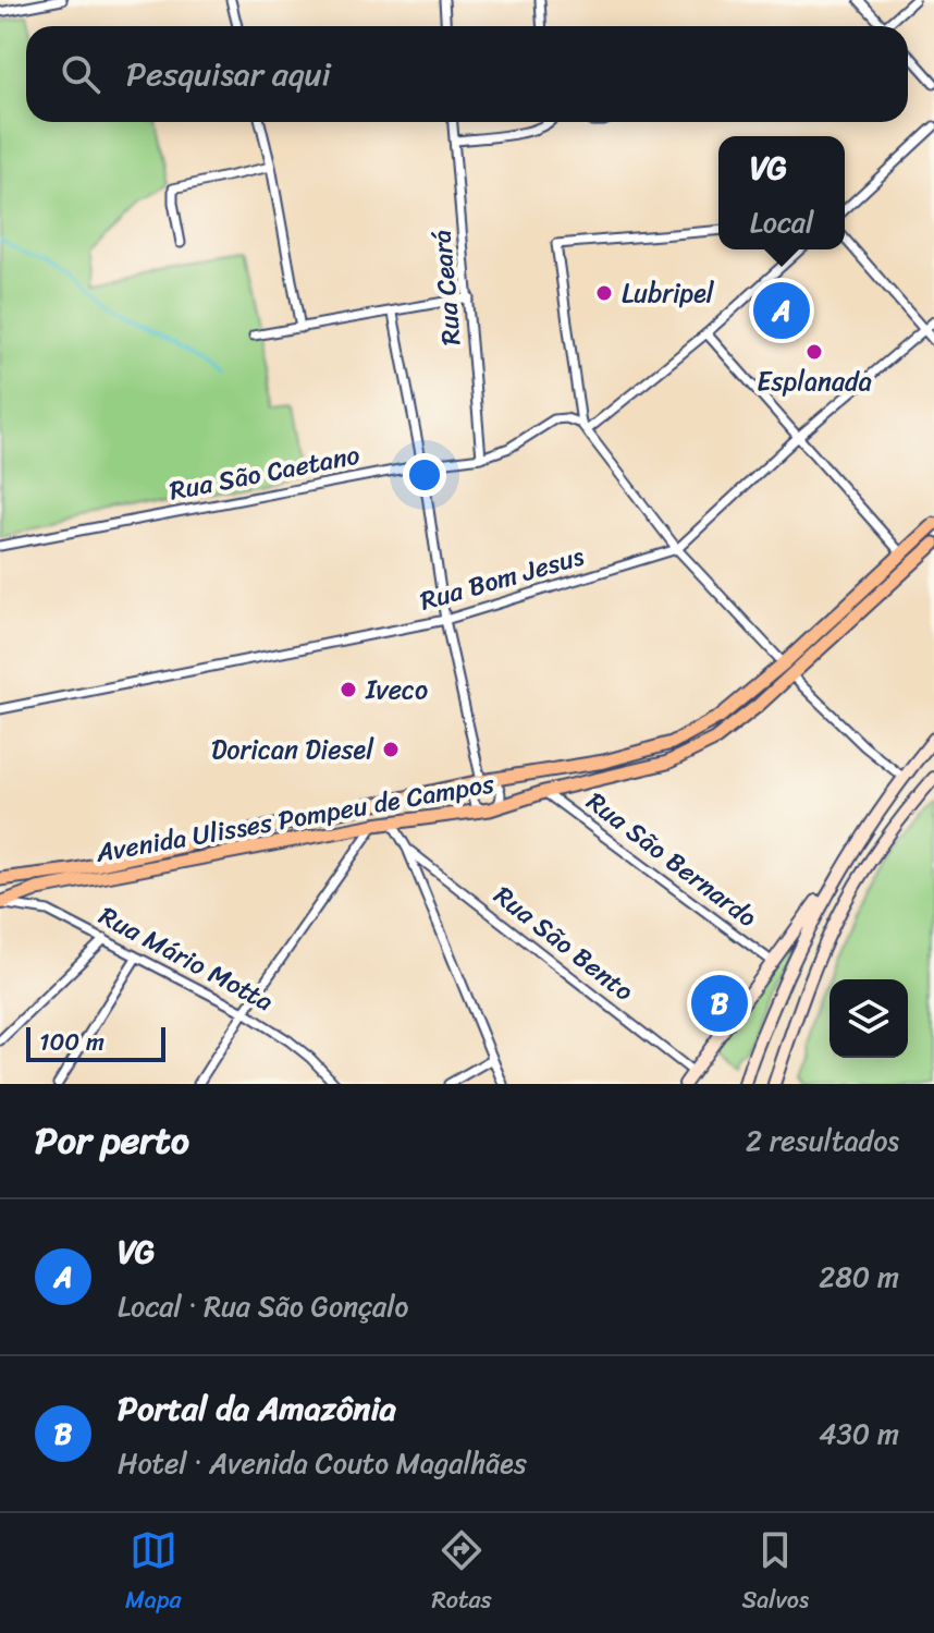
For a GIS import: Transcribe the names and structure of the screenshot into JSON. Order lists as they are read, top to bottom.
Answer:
{
  "streets": {
    "main road": ["Avenida Ulisses Pompeu de Campos"],
    "street": [
      "Rua Ceará",
      "Rua São Caetano",
      "Rua Bom Jesus",
      "Rua São Bernardo",
      "Rua São Bento",
      "Rua Mário Motta"
    ]
  },
  "crossings": [
    ["Rua Ceará", "Rua São Caetano"],
    ["Avenida Ulisses Pompeu de Campos", "Rua São Bernardo"],
    ["Avenida Ulisses Pompeu de Campos", "Rua Mário Motta"]
  ],
  "places": [
    "Lubripel",
    "Esplanada",
    "Iveco",
    "Dorican Diesel"
  ],
  "scale_bar": "100 m",
  "page": {
    "search": "Pesquisar aqui",
    "popup": ["VG", "Local"],
    "pins": ["A", "B"],
    "scale": "100 m",
    "heading": ["Por perto", "2 resultados"],
    "list": [
      {
        "mark": "A",
        "name": "VG",
        "note": "Local · Rua São Gonçalo",
        "value": "280 m"
      },
      {
        "mark": "B",
        "name": "Portal da Amazônia",
        "note": "Hotel · Avenida Couto Magalhães",
        "value": "430 m"
      }
    ],
    "nav": ["Mapa", "Rotas", "Salvos"]
  }
}
